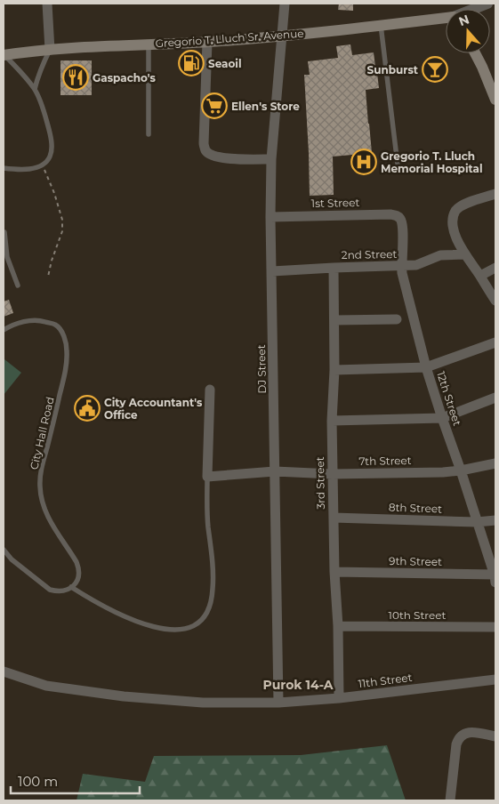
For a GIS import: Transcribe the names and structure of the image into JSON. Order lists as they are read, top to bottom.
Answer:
{
  "streets": {
    "main road": ["Gregorio T. Lluch Sr. Avenue"],
    "street": [
      "1st Street",
      "2nd Street",
      "DJ Street",
      "12th Street",
      "7th Street",
      "3rd Street",
      "8th Street",
      "9th Street",
      "10th Street",
      "11th Street"
    ],
    "lane": ["City Hall Road"]
  },
  "crossings": [
    ["Gregorio T. Lluch Sr. Avenue", "DJ Street"],
    ["1st Street", "DJ Street"],
    ["1st Street", "12th Street"],
    ["2nd Street", "DJ Street"],
    ["2nd Street", "12th Street"],
    ["2nd Street", "3rd Street"],
    ["DJ Street", "7th Street"],
    ["DJ Street", "11th Street"],
    ["12th Street", "7th Street"],
    ["12th Street", "8th Street"],
    ["12th Street", "9th Street"],
    ["7th Street", "3rd Street"],
    ["3rd Street", "8th Street"],
    ["3rd Street", "9th Street"],
    ["3rd Street", "10th Street"],
    ["3rd Street", "11th Street"]
  ],
  "districts": ["Purok 14-A"],
  "places": {
    "fuel station": ["Seaoil"],
    "bar": ["Sunburst"],
    "restaurant": ["Gaspacho's"],
    "supermarket": ["Ellen's Store"],
    "hospital": ["Gregorio T. Lluch Memorial Hospital"],
    "public building": ["City Accountant's Office"]
  },
  "scale_bar": "100 m",
  "north": "top"
}
